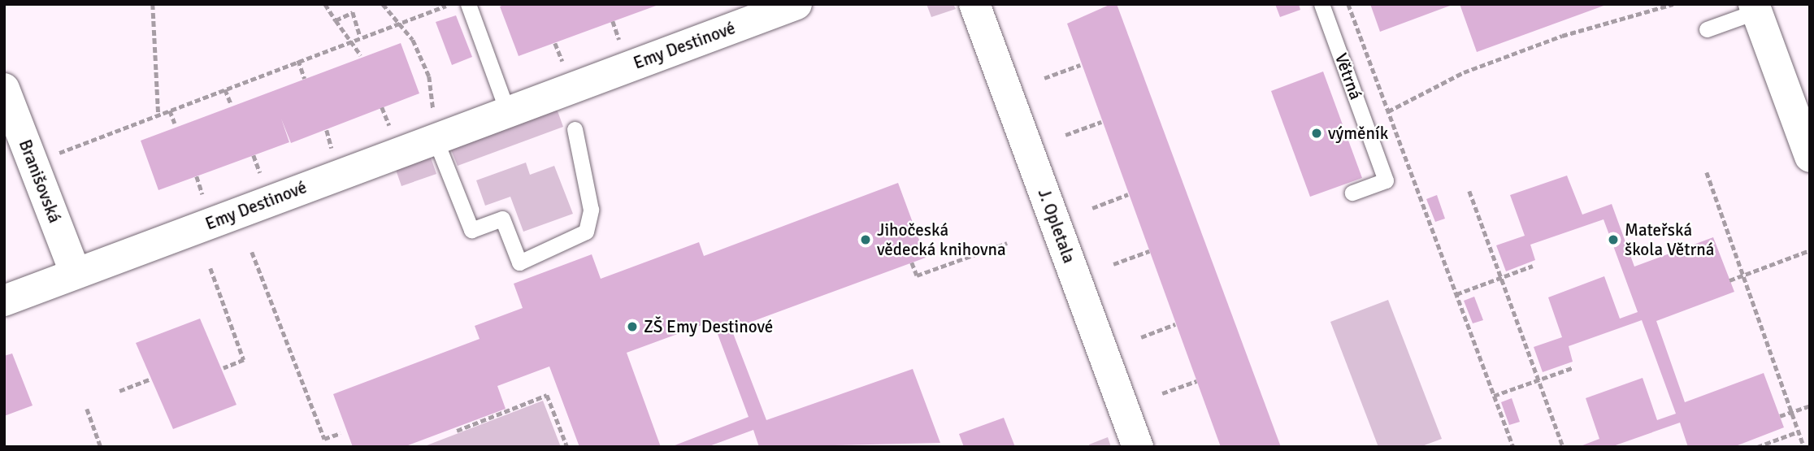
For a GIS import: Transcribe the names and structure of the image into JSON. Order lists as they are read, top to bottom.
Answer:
{
  "streets": {
    "street": ["Emy Destinové", "Branišovská", "J. Opletala"],
    "lane": ["Větrná"]
  },
  "crossings": [
    ["Emy Destinové", "Branišovská"]
  ],
  "places": [
    "výměník",
    "Jihočeská vědecká knihovna",
    "Mateřská škola Větrná",
    "ZŠ Emy Destinové"
  ]
}
